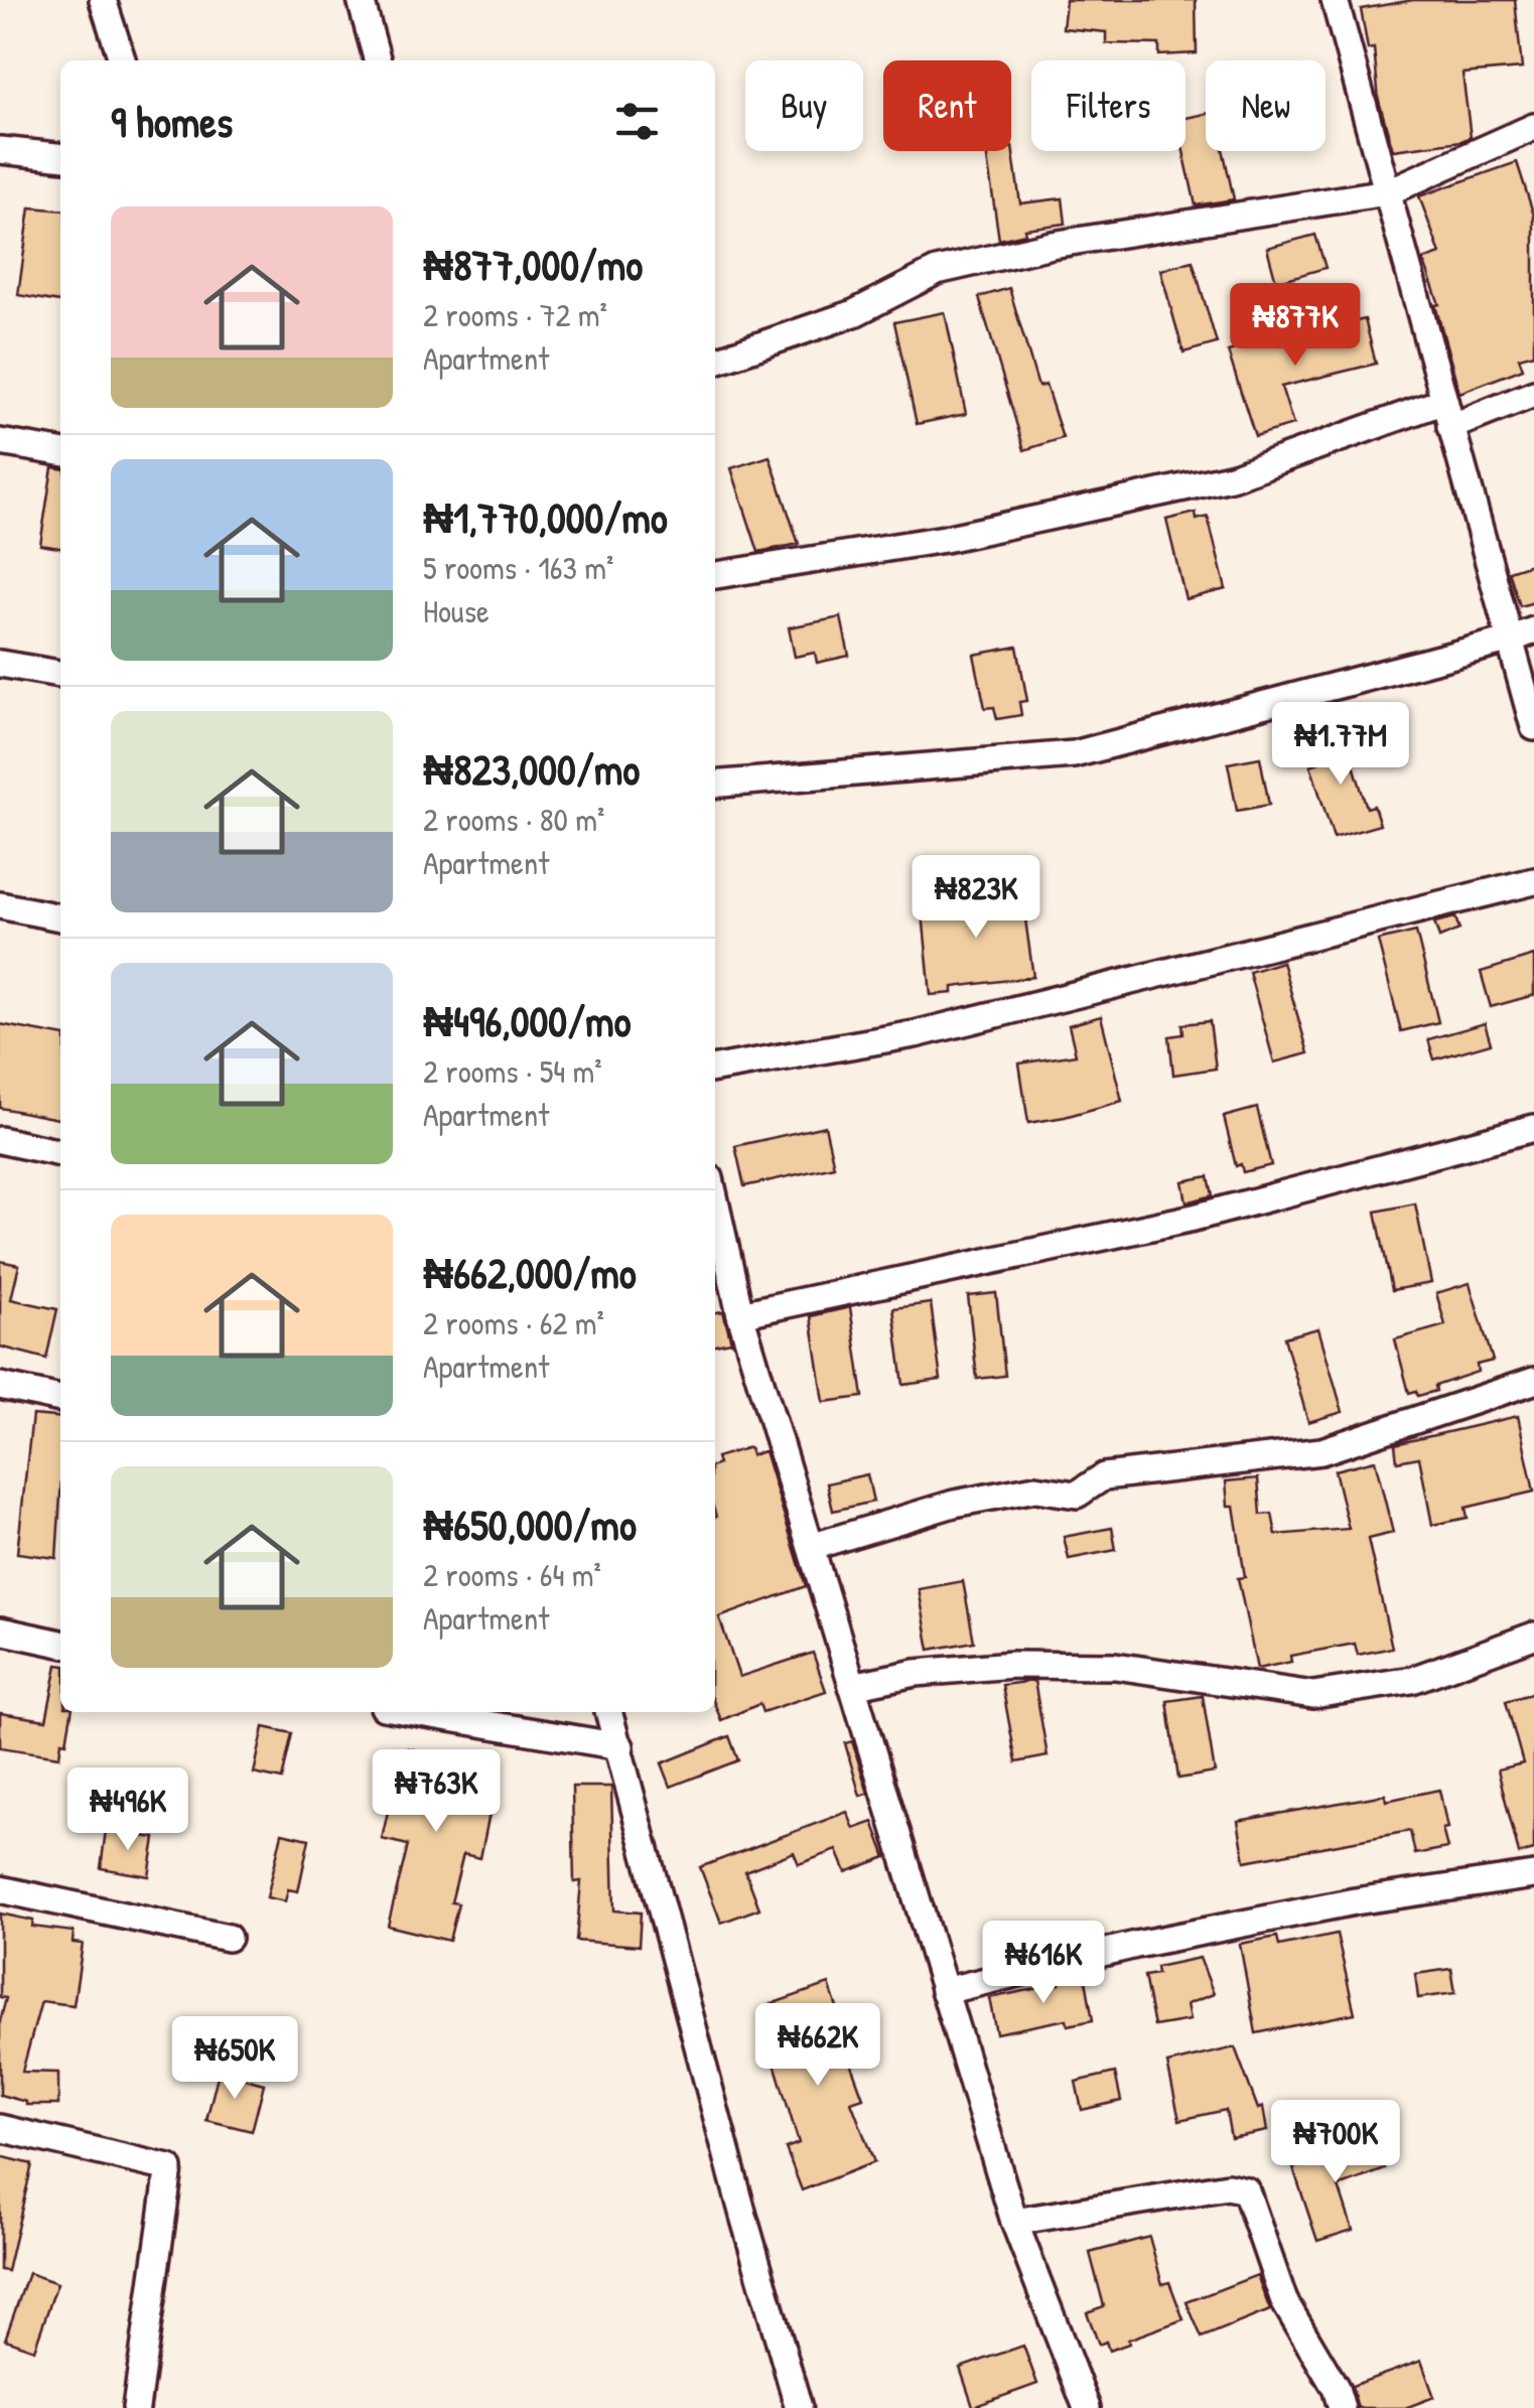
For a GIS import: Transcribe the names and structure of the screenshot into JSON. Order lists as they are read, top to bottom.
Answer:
{
  "page": {
    "chip": [
      "Buy",
      "Rent",
      "Filters",
      "New"
    ],
    "heading": "9 homes",
    "list": [
      {
        "name": "₦877,000/mo",
        "note": "2 rooms · 72 m² · Apartment"
      },
      {
        "name": "₦1,770,000/mo",
        "note": "5 rooms · 163 m² · House"
      },
      {
        "name": "₦823,000/mo",
        "note": "2 rooms · 80 m² · Apartment"
      },
      {
        "name": "₦496,000/mo",
        "note": "2 rooms · 54 m² · Apartment"
      },
      {
        "name": "₦662,000/mo",
        "note": "2 rooms · 62 m² · Apartment"
      },
      {
        "name": "₦650,000/mo",
        "note": "2 rooms · 64 m² · Apartment"
      }
    ],
    "price": [
      "₦877K",
      "₦1.77M",
      "₦823K",
      "₦763K",
      "₦496K",
      "₦616K",
      "₦662K",
      "₦650K",
      "₦700K"
    ]
  }
}
